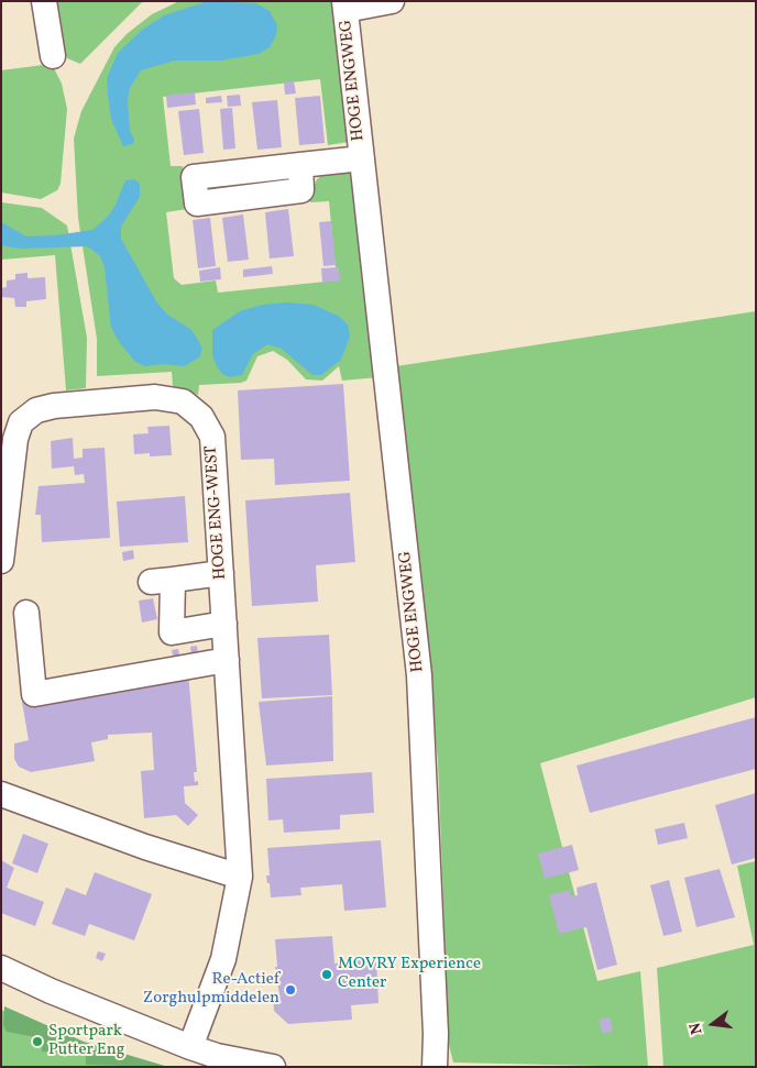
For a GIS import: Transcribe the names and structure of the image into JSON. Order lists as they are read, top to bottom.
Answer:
{
  "streets": {
    "street": ["HOGE ENGWEG", "HOGE ENG-WEST"]
  },
  "places": ["MOVRY Experience Center", "Re-Actief Zorghulpmiddelen", "Sportpark Putter Eng"],
  "north": "left"
}
